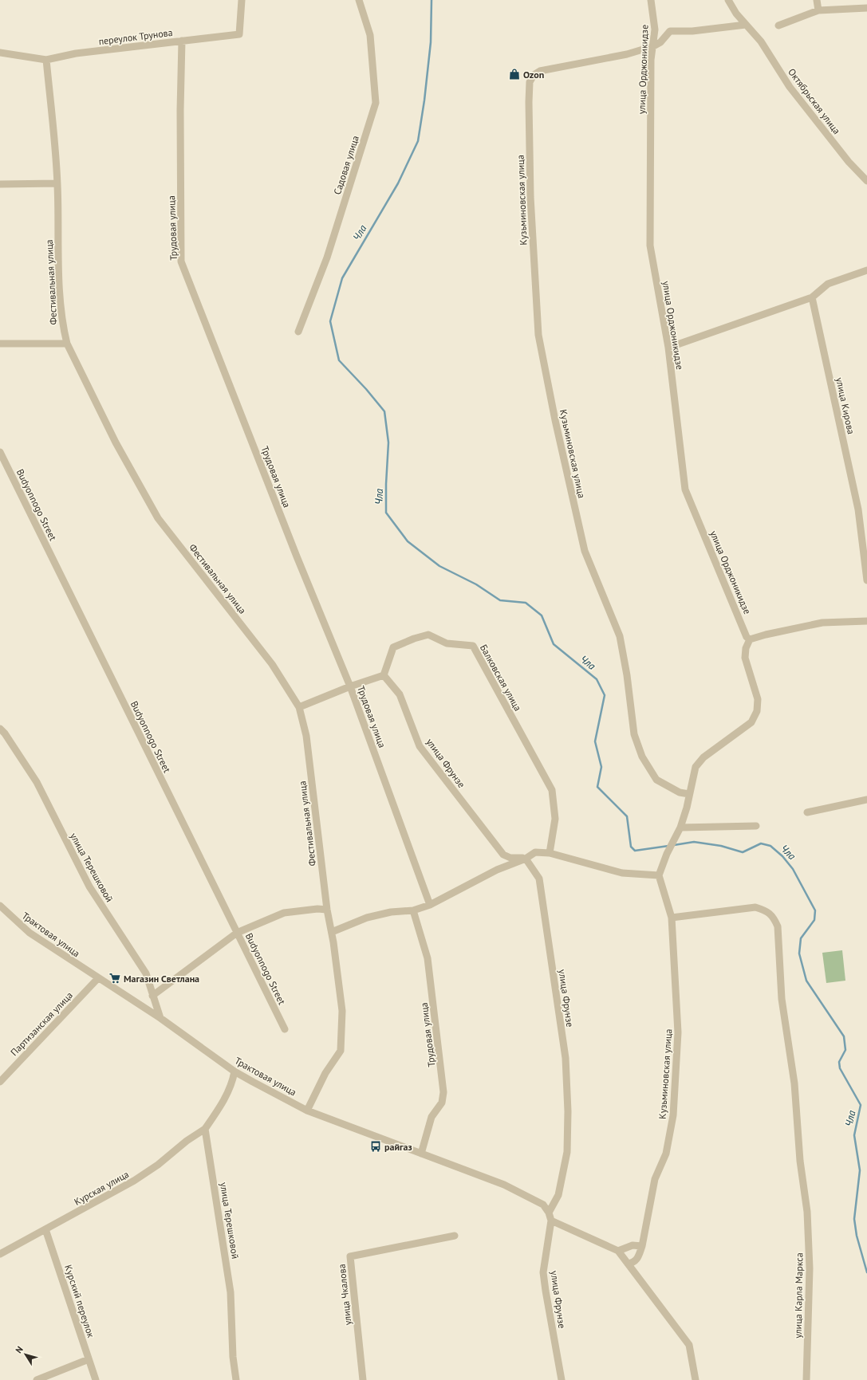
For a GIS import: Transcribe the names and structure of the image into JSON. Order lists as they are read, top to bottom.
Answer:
{
  "streets": {
    "street": [
      "переулок Трунова",
      "улица Орджоникидзе",
      "Октябрьская улица",
      "Садовая улица",
      "Кузьминовская улица",
      "Трудовая улица",
      "Фестивальная улица",
      "улица Кирова",
      "Budyonnogo Street",
      "Балковская улица",
      "улица Фрунзе",
      "улица Терешковой",
      "Трактовая улица",
      "Партизанская улица",
      "Курская улица",
      "улица Чкалова",
      "улица Карла Маркса",
      "Курский переулок"
    ]
  },
  "crossings": [
    ["переулок Трунова", "Трудовая улица"],
    ["переулок Трунова", "Фестивальная улица"],
    ["улица Орджоникидзе", "Кузьминовская улица"],
    ["Кузьминовская улица", "улица Карла Маркса"],
    ["Трудовая улица", "Трактовая улица"],
    ["Фестивальная улица", "Трактовая улица"],
    ["Балковская улица", "улица Фрунзе"],
    ["улица Фрунзе", "Трактовая улица"],
    ["улица Терешковой", "Трактовая улица"],
    ["улица Терешковой", "Курская улица"],
    ["Трактовая улица", "Партизанская улица"],
    ["Курская улица", "Курский переулок"]
  ],
  "water": ["Чла"],
  "places": {
    "shop": ["Ozon"],
    "supermarket": ["Магазин Светлана"],
    "bus stop": ["райгаз"]
  },
  "north": "top left"
}
